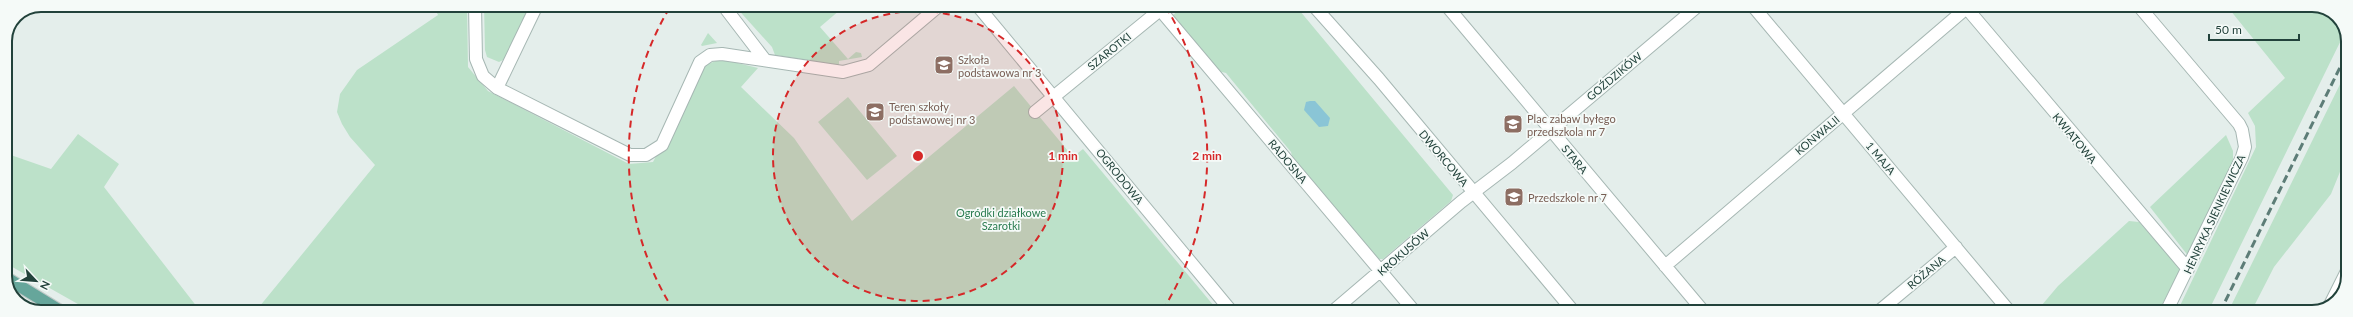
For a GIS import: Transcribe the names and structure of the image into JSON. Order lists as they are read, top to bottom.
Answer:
{
  "streets": {
    "street": [
      "SZAROTKI",
      "GOŹDZIKÓW",
      "KONWALII",
      "KWIATOWA",
      "DWORCOWA",
      "1 MAJA",
      "STARA",
      "RADOSNA",
      "OGRODOWA",
      "HENRYKA SIENKIEWICZA",
      "KROKUSÓW",
      "RÓŻANA"
    ]
  },
  "crossings": [
    ["SZAROTKI", "OGRODOWA"],
    ["GOŹDZIKÓW", "DWORCOWA"],
    ["GOŹDZIKÓW", "STARA"],
    ["GOŹDZIKÓW", "KROKUSÓW"],
    ["KONWALII", "1 MAJA"],
    ["KONWALII", "STARA"],
    ["KWIATOWA", "HENRYKA SIENKIEWICZA"],
    ["DWORCOWA", "KROKUSÓW"],
    ["1 MAJA", "RÓŻANA"],
    ["RADOSNA", "KROKUSÓW"]
  ],
  "parks": ["Ogródki działkowe Szarotki"],
  "places": {
    "school or university": [
      "Szkoła podstawowa nr 3",
      "Teren szkoły podstawowej nr 3",
      "Plac zabaw byłego przedszkola nr 7",
      "Przedszkole nr 7"
    ]
  },
  "scale_bar": "50 m",
  "north": "bottom right",
  "rings": ["1 min", "2 min"]
}
